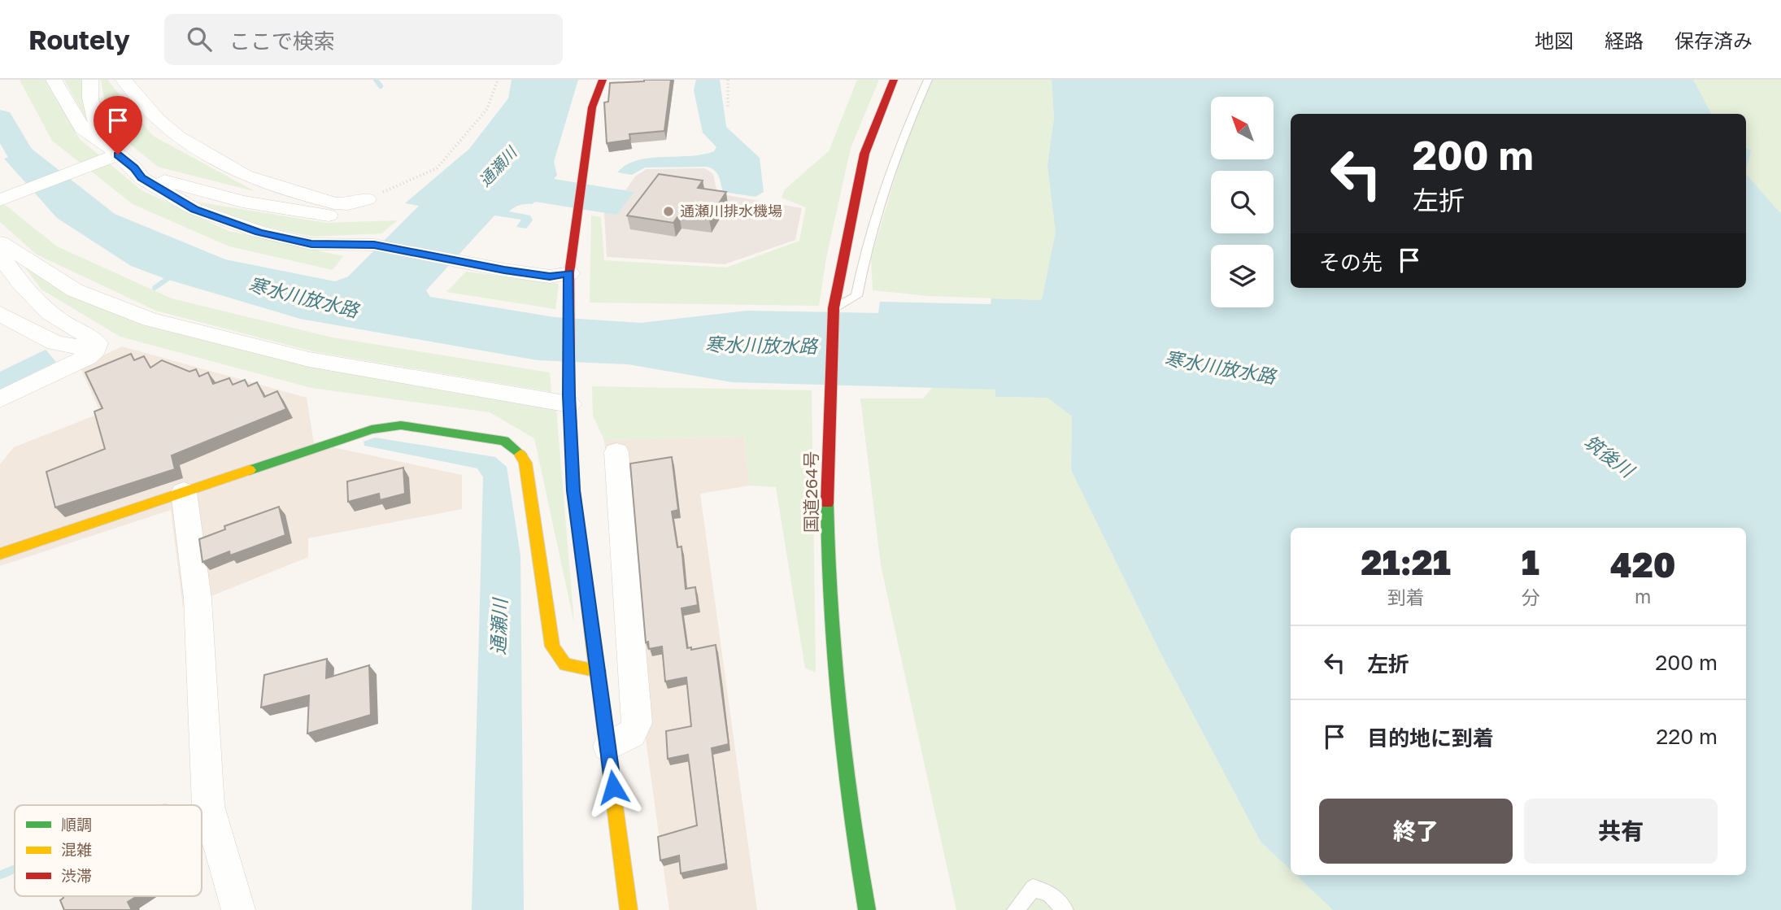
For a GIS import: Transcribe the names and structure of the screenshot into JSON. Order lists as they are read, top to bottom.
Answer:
{
  "streets": {
    "main road": ["国道264号"]
  },
  "water": ["通瀬川", "寒水川放水路", "筑後川"],
  "places": ["通瀬川排水機場"],
  "legend": ["順調", "混雑", "渋滞"],
  "north": "top left",
  "page": {
    "header": "Routely",
    "search": "ここで検索",
    "nav": ["地図", "経路", "保存済み"],
    "turn": ["200 m", "左折"],
    "then": "その先",
    "eta": [
      "21:21",
      "到着",
      "1",
      "分",
      "420",
      "m"
    ],
    "list": [
      {
        "name": "左折",
        "value": "200 m"
      },
      {
        "name": "目的地に到着",
        "value": "220 m"
      }
    ],
    "buttons": ["終了", "共有"]
  }
}
